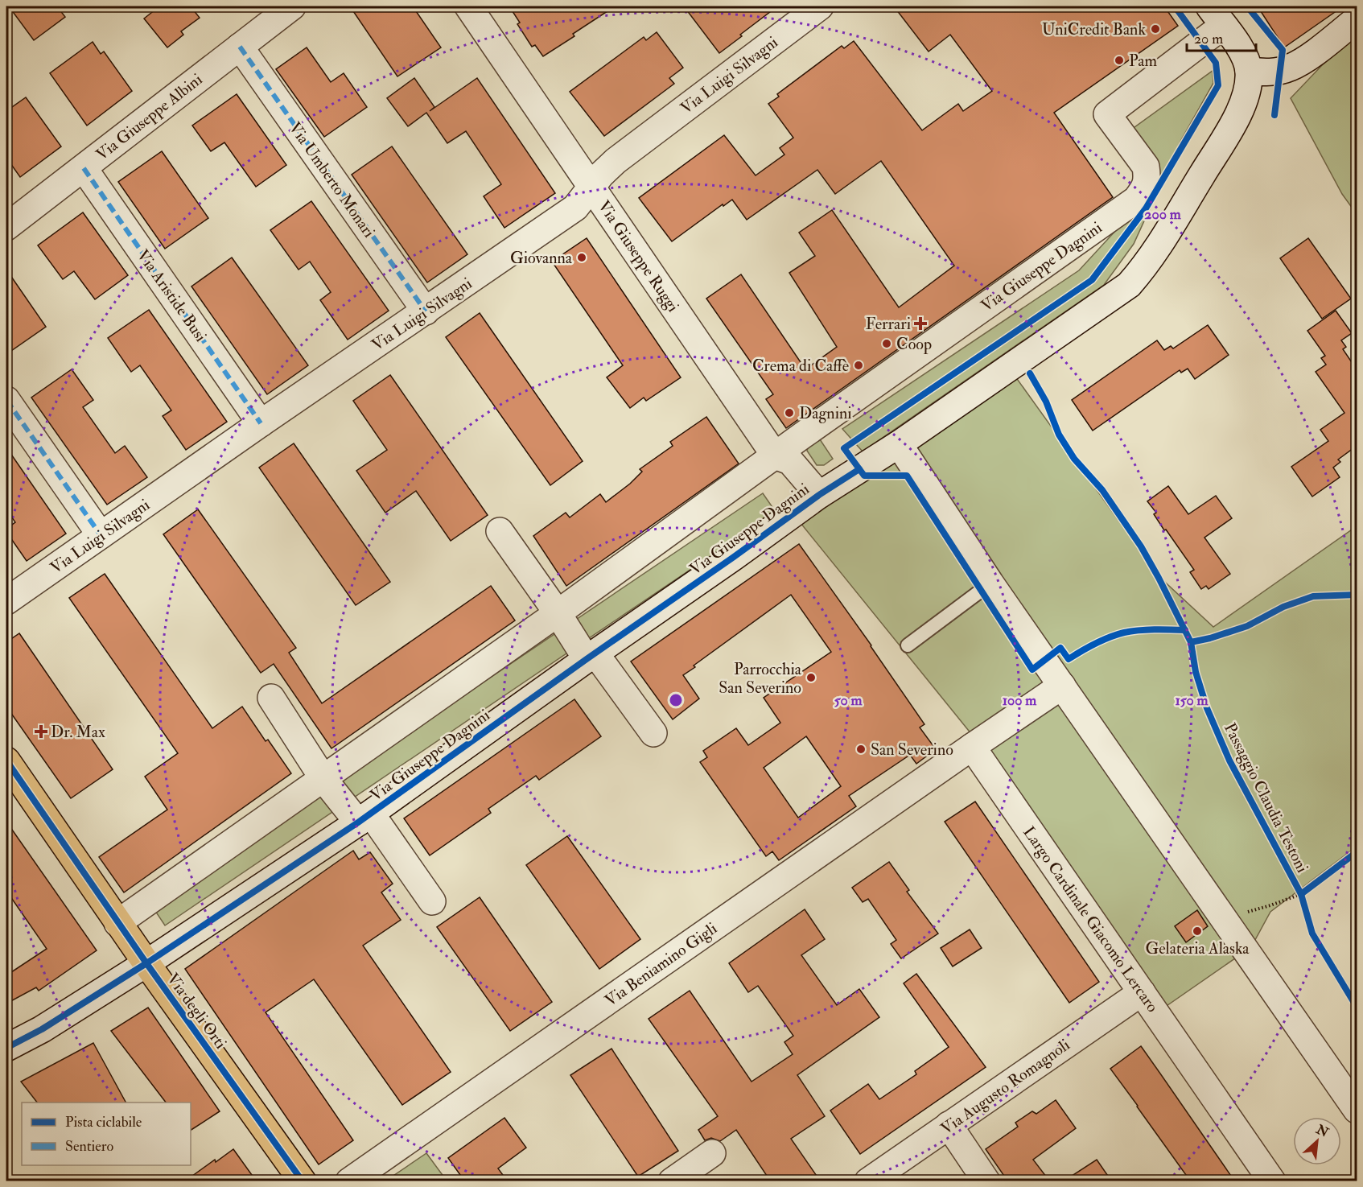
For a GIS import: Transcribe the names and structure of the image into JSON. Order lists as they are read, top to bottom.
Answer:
{
  "streets": {
    "main road": ["Via degli Orti"],
    "street": [
      "Via Luigi Silvagni",
      "Via Giuseppe Albini",
      "Via Umberto Monari",
      "Via Giuseppe Ruggi",
      "Via Giuseppe Dagnini",
      "Via Aristide Busi",
      "Largo Cardinale Giacomo Lercaro",
      "Via Beniamino Gigli",
      "Via Augusto Romagnoli"
    ],
    "cycle path": ["Passaggio Claudia Testoni"]
  },
  "crossings": [
    ["Via Luigi Silvagni", "Via Umberto Monari"],
    ["Via Luigi Silvagni", "Via Giuseppe Ruggi"],
    ["Via Luigi Silvagni", "Via Aristide Busi"],
    ["Via Giuseppe Albini", "Via Umberto Monari"],
    ["Via Giuseppe Albini", "Via Aristide Busi"],
    ["Via Giuseppe Ruggi", "Via Giuseppe Dagnini"],
    ["Via Giuseppe Dagnini", "Via degli Orti"],
    ["Largo Cardinale Giacomo Lercaro", "Via Beniamino Gigli"],
    ["Largo Cardinale Giacomo Lercaro", "Via Augusto Romagnoli"]
  ],
  "places": {
    "other": [
      "UniCredit Bank",
      "Pam",
      "Giovanna",
      "Coop",
      "Crema di Caffè",
      "Dagnini",
      "Parrocchia San Severino",
      "San Severino",
      "Gelateria Alaska"
    ],
    "health": ["Ferrari", "Dr. Max"]
  },
  "legend": ["Pista ciclabile", "Sentiero"],
  "scale_bar": "20 m",
  "north": "top right",
  "rings": [
    "200 m",
    "50 m",
    "100 m",
    "150 m"
  ]
}
